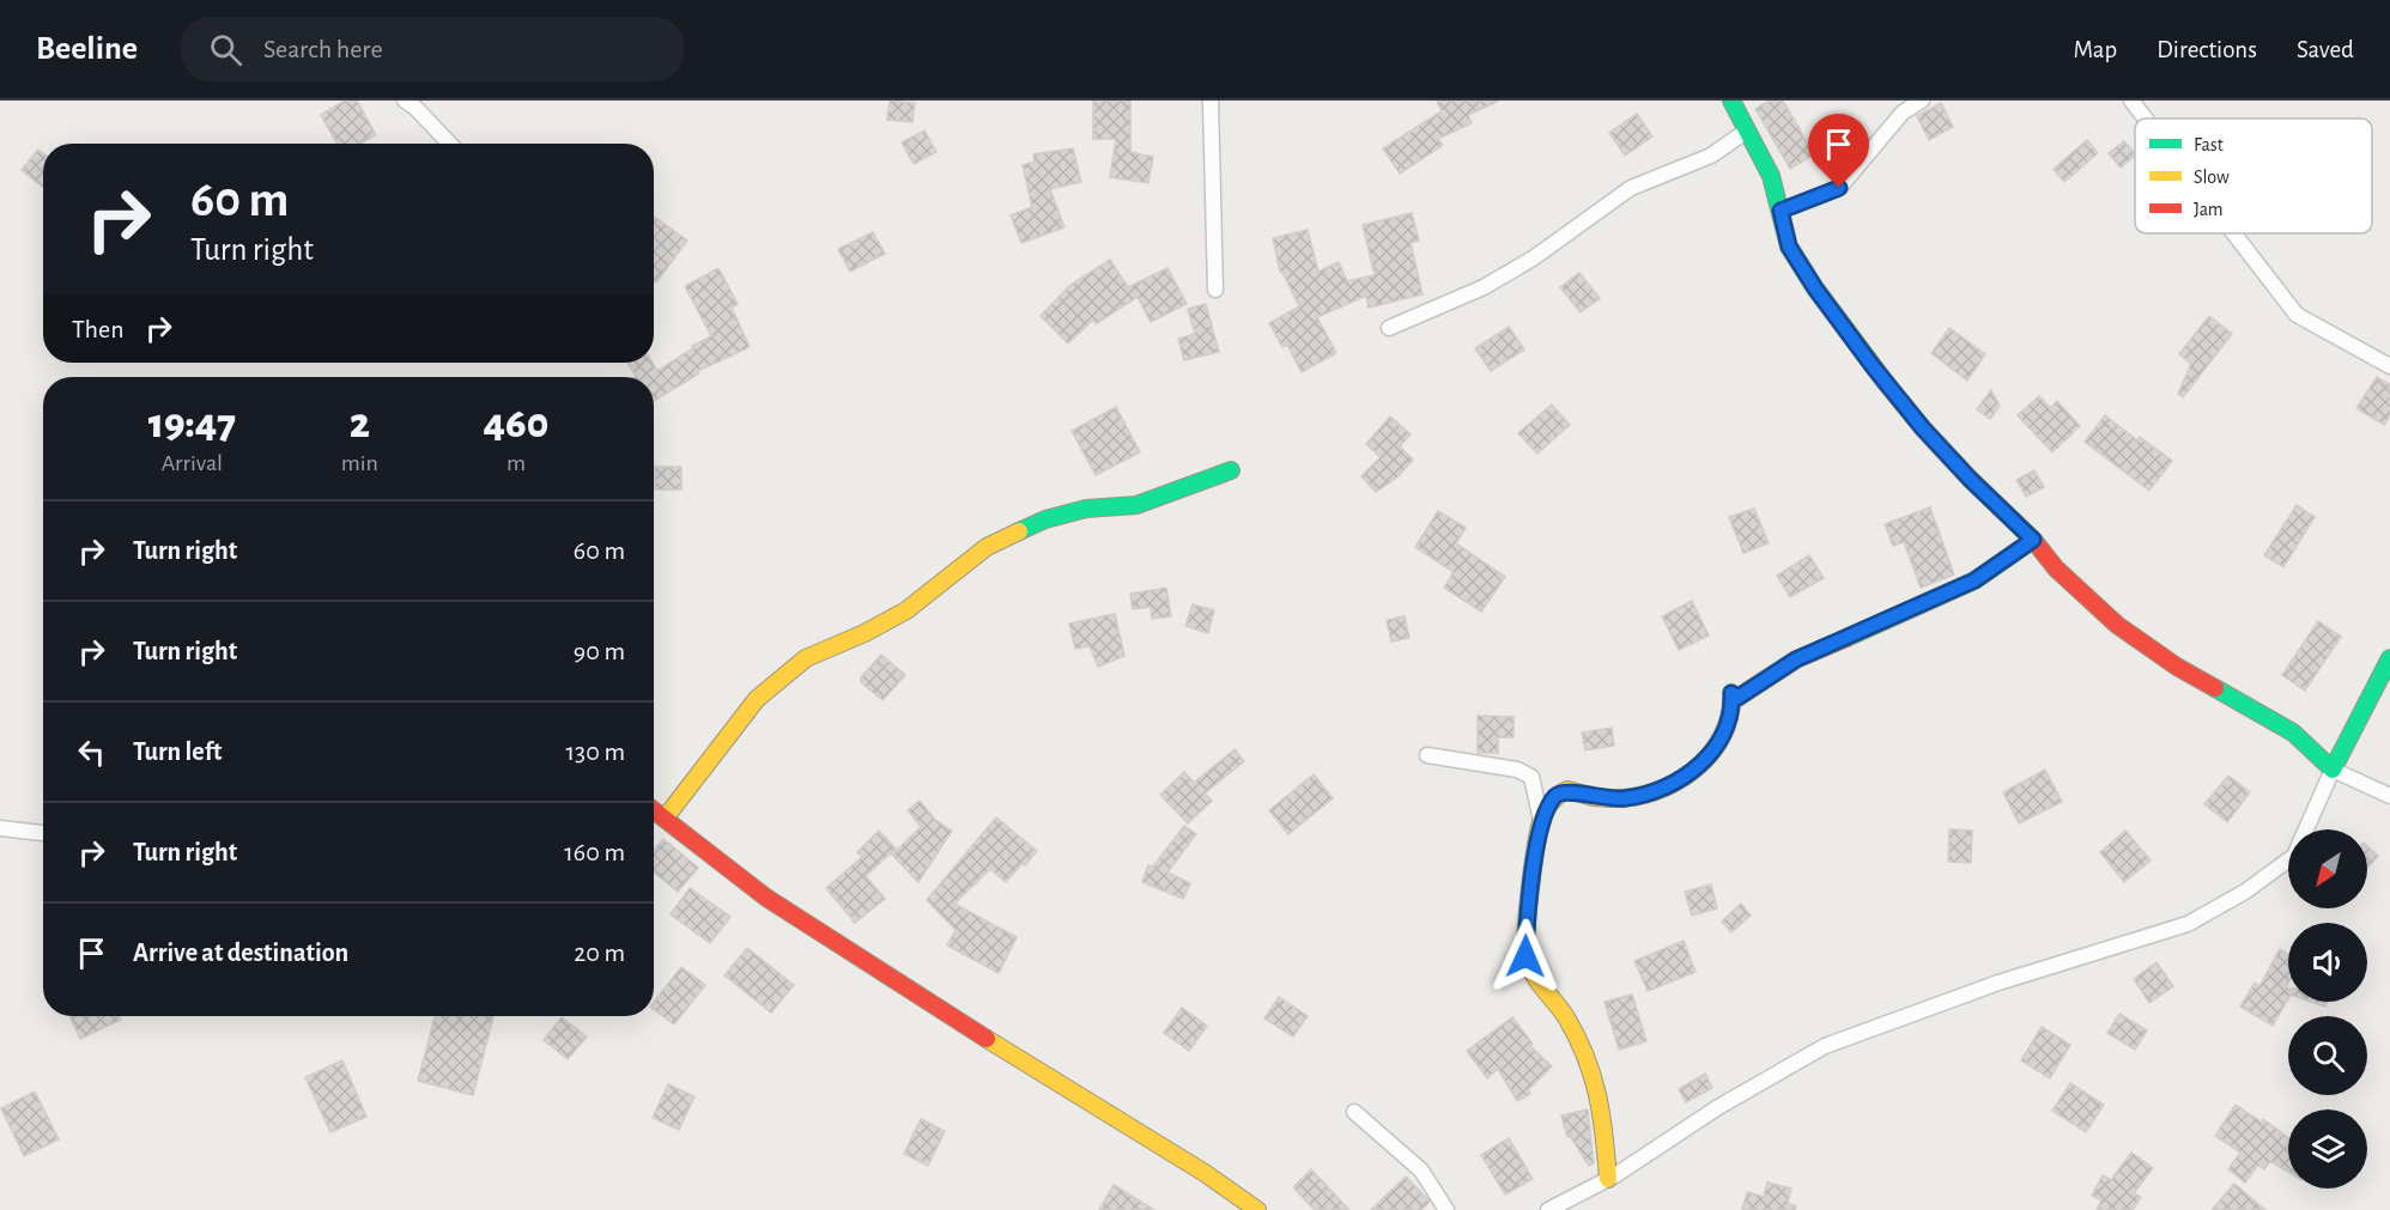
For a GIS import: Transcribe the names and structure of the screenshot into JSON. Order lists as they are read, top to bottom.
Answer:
{
  "legend": ["Fast", "Slow", "Jam"],
  "north": "bottom left",
  "page": {
    "header": "Beeline",
    "search": "Search here",
    "nav": ["Map", "Directions", "Saved"],
    "turn": ["60 m", "Turn right"],
    "then": "Then",
    "eta": [
      "19:47",
      "Arrival",
      "2",
      "min",
      "460",
      "m"
    ],
    "list": [
      {
        "name": "Turn right",
        "value": "60 m"
      },
      {
        "name": "Turn right",
        "value": "90 m"
      },
      {
        "name": "Turn left",
        "value": "130 m"
      },
      {
        "name": "Turn right",
        "value": "160 m"
      },
      {
        "name": "Arrive at destination",
        "value": "20 m"
      }
    ]
  }
}
